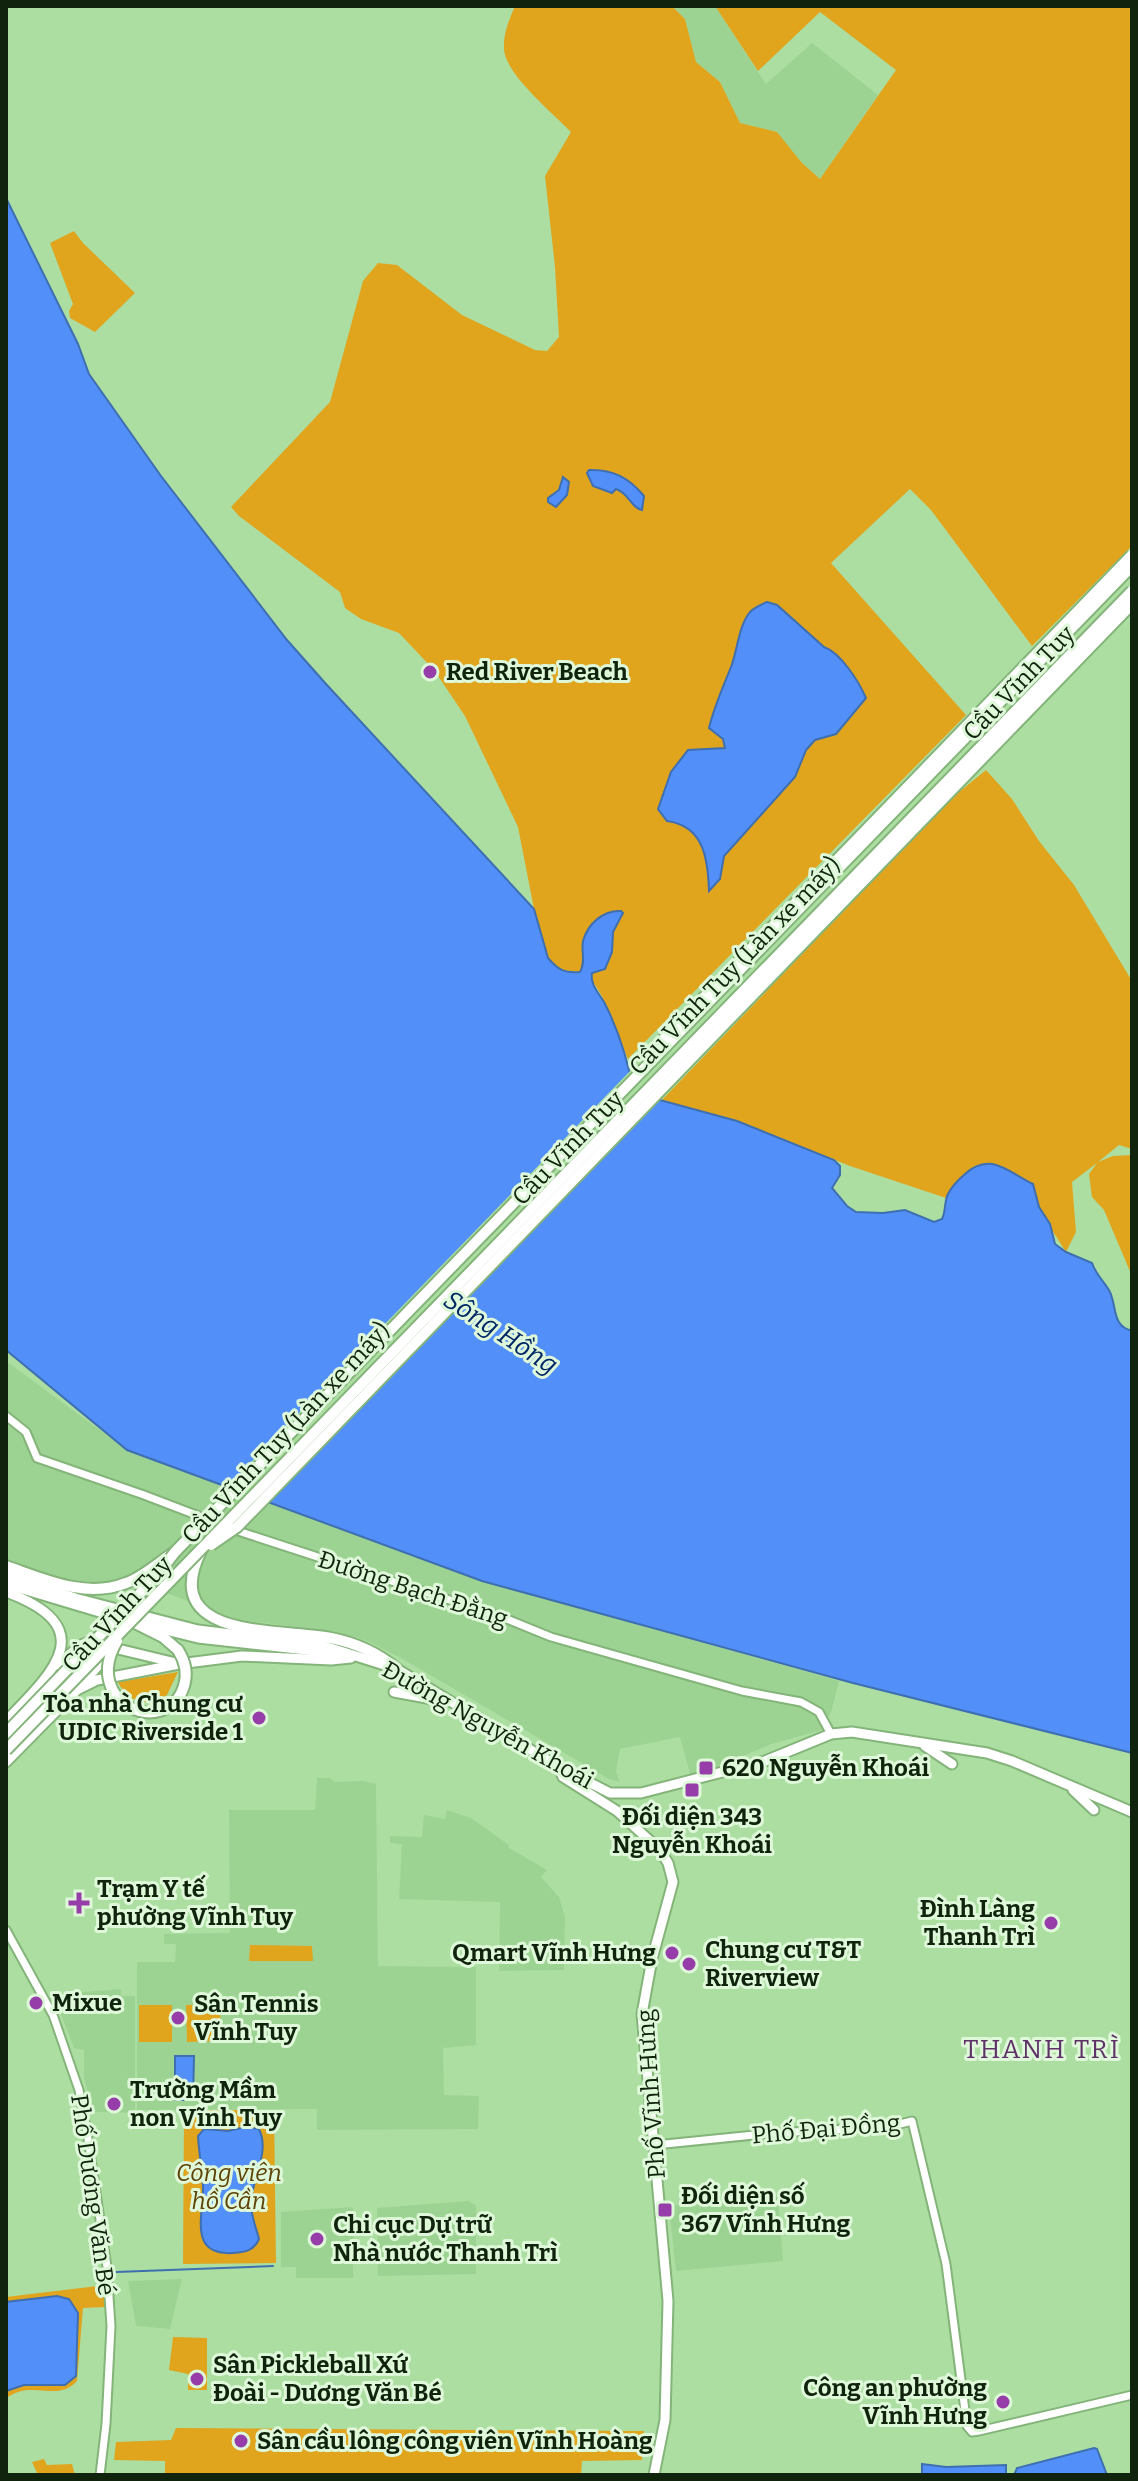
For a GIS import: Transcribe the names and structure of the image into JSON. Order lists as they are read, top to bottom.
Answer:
{
  "streets": {
    "highway": ["Cầu Vĩnh Tuy", "Cầu Vĩnh Tuy (Làn xe máy)"],
    "main road": ["Đường Nguyễn Khoái", "Phố Vĩnh Hưng"],
    "street": ["Đường Bạch Đằng", "Phố Đại Đồng", "Phố Dương Văn Bé"]
  },
  "crossings": [
    ["Cầu Vĩnh Tuy", "Cầu Vĩnh Tuy (Làn xe máy)"],
    ["Cầu Vĩnh Tuy", "Đường Nguyễn Khoái"],
    ["Đường Bạch Đằng", "Đường Nguyễn Khoái"],
    ["Đường Nguyễn Khoái", "Phố Vĩnh Hưng"],
    ["Phố Vĩnh Hưng", "Phố Đại Đồng"]
  ],
  "districts": ["THANH TRÌ"],
  "water": ["Sông Hồng"],
  "parks": ["Công viên hồ Cần"],
  "places": {
    "other": [
      "Red River Beach",
      "Tòa nhà Chung cư UDIC Riverside 1",
      "Đình Làng Thanh Trì",
      "Qmart Vĩnh Hưng",
      "Chung cư T&T Riverview",
      "Mixue",
      "Sân Tennis Vĩnh Tuy",
      "Trường Mầm non Vĩnh Tuy",
      "Chi cục Dự trữ Nhà nước Thanh Trì",
      "Sân Pickleball Xứ Đoài - Dương Văn Bé",
      "Công an phường Vĩnh Hưng",
      "Sân cầu lông công viên Vĩnh Hoàng"
    ],
    "transit": ["620 Nguyễn Khoái", "Đối diện 343 Nguyễn Khoái", "Đối diện số 367 Vĩnh Hưng"],
    "health": ["Trạm Y tế phường Vĩnh Tuy"]
  }
}
